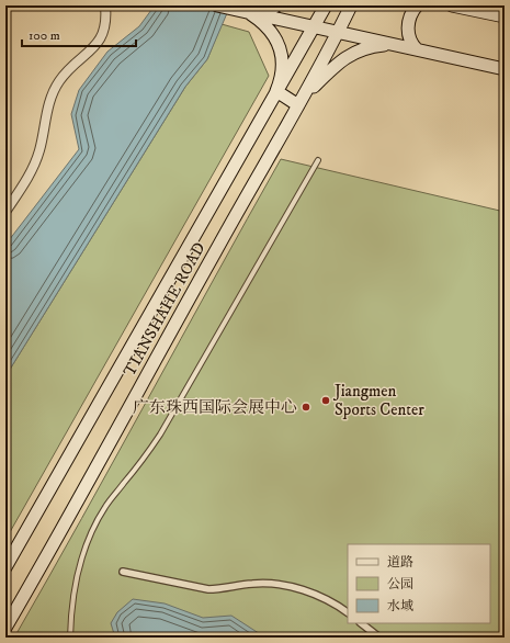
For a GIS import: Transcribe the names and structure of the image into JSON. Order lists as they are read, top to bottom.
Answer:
{
  "streets": {
    "main road": ["TIANSHAHE ROAD"]
  },
  "places": ["Jiangmen Sports Center", "广东珠西国际会展中心"],
  "legend": ["道路", "公园", "水域"],
  "scale_bar": "100 m"
}
